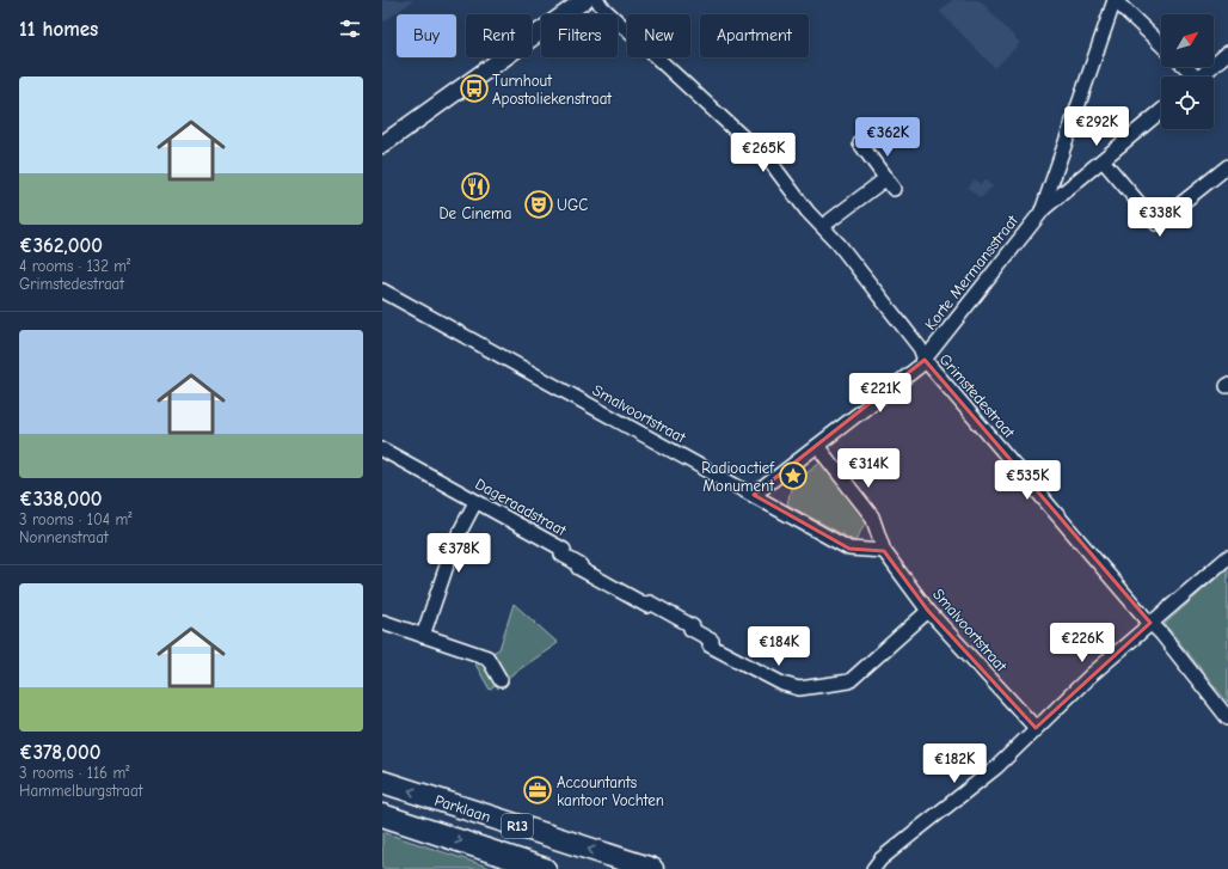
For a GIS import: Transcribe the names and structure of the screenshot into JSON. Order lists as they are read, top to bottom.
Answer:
{
  "streets": {
    "main road": ["Parklaan", "R13"],
    "street": [
      "Korte Mermansstraat",
      "Grimstedestraat",
      "Smalvoortstraat",
      "Dageraadstraat"
    ]
  },
  "crossings": [
    ["Korte Mermansstraat", "Grimstedestraat"],
    ["Korte Mermansstraat", "Smalvoortstraat"],
    ["Smalvoortstraat", "Dageraadstraat"]
  ],
  "places": {
    "bus stop": ["Turnhout Apostoliekenstraat"],
    "restaurant": ["De Cinema"],
    "theatre": ["UGC"],
    "place": ["Radioactief Monument"],
    "office": ["Accountants kantoor Vochten"]
  },
  "north": "top right",
  "page": {
    "heading": "11 homes",
    "chip": [
      "Buy",
      "Rent",
      "Filters",
      "New",
      "Apartment"
    ],
    "list": [
      {
        "name": "€362,000",
        "note": "4 rooms · 132 m² · Grimstedestraat"
      },
      {
        "name": "€338,000",
        "note": "3 rooms · 104 m² · Nonnenstraat"
      },
      {
        "name": "€378,000",
        "note": "3 rooms · 116 m² · Hammelburgstraat"
      }
    ],
    "price": [
      "€292K",
      "€362K",
      "€265K",
      "€338K",
      "€221K",
      "€314K",
      "€535K",
      "€378K",
      "€226K",
      "€184K",
      "€182K"
    ]
  }
}
